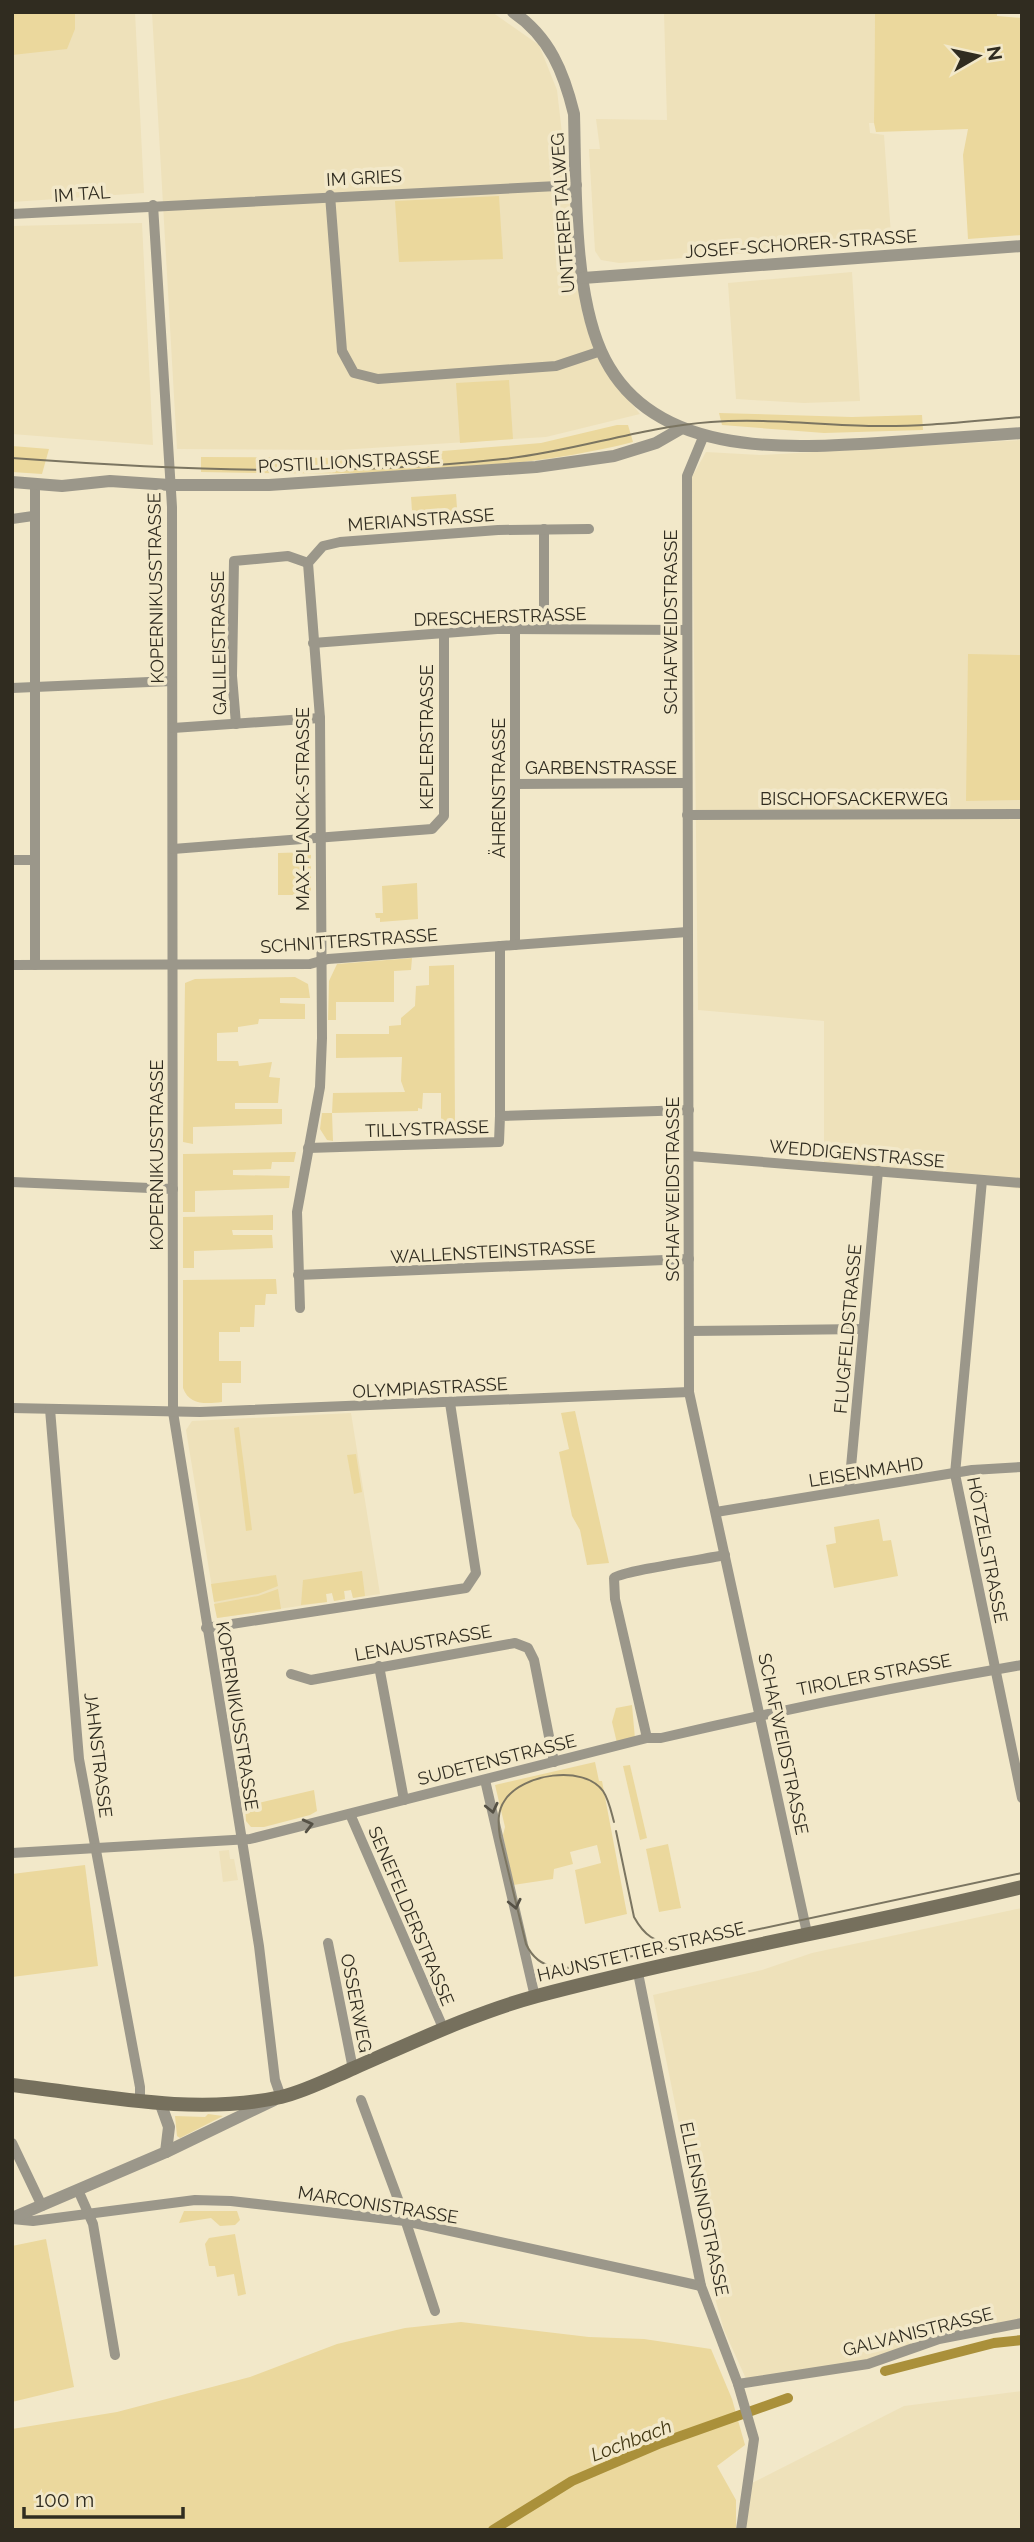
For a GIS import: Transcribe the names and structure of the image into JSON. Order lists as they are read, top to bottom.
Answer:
{
  "streets": {
    "main road": ["HAUNSTETTER STRASSE"],
    "street": [
      "IM GRIES",
      "IM TAL",
      "UNTERER TALWEG",
      "JOSEF-SCHORER-STRASSE",
      "POSTILLIONSTRASSE",
      "MERIANSTRASSE",
      "KOPERNIKUSSTRASSE",
      "DRESCHERSTRASSE",
      "SCHAFWEIDSTRASSE",
      "GALILEISTRASSE",
      "KEPLERSTRASSE",
      "GARBENSTRASSE",
      "ÄHRENSTRASSE",
      "BISCHOFSACKERWEG",
      "MAX-PLANCK-STRASSE",
      "SCHNITTERSTRASSE",
      "TILLYSTRASSE",
      "WEDDIGENSTRASSE",
      "WALLENSTEINSTRASSE",
      "FLUGFELDSTRASSE",
      "OLYMPIASTRASSE",
      "LEISENMAHD",
      "HÖTZELSTRASSE",
      "LENAUSTRASSE",
      "TIROLER STRASSE",
      "JAHNSTRASSE",
      "SUDETENSTRASSE",
      "SENEFELDERSTRASSE",
      "OSSERWEG",
      "MARCONISTRASSE",
      "ELLENSINDSTRASSE",
      "GALVANISTRASSE"
    ]
  },
  "crossings": [
    ["IM GRIES", "IM TAL"],
    ["IM GRIES", "UNTERER TALWEG"],
    ["IM GRIES", "KOPERNIKUSSTRASSE"],
    ["IM TAL", "KOPERNIKUSSTRASSE"],
    ["UNTERER TALWEG", "JOSEF-SCHORER-STRASSE"],
    ["UNTERER TALWEG", "POSTILLIONSTRASSE"],
    ["UNTERER TALWEG", "SCHAFWEIDSTRASSE"],
    ["POSTILLIONSTRASSE", "KOPERNIKUSSTRASSE"],
    ["MERIANSTRASSE", "GALILEISTRASSE"],
    ["KOPERNIKUSSTRASSE", "GALILEISTRASSE"],
    ["KOPERNIKUSSTRASSE", "KEPLERSTRASSE"],
    ["KOPERNIKUSSTRASSE", "SCHNITTERSTRASSE"],
    ["KOPERNIKUSSTRASSE", "OLYMPIASTRASSE"],
    ["KOPERNIKUSSTRASSE", "SUDETENSTRASSE"],
    ["KOPERNIKUSSTRASSE", "HAUNSTETTER STRASSE"],
    ["DRESCHERSTRASSE", "SCHAFWEIDSTRASSE"],
    ["DRESCHERSTRASSE", "KEPLERSTRASSE"],
    ["DRESCHERSTRASSE", "ÄHRENSTRASSE"],
    ["DRESCHERSTRASSE", "MAX-PLANCK-STRASSE"],
    ["SCHAFWEIDSTRASSE", "GARBENSTRASSE"],
    ["SCHAFWEIDSTRASSE", "BISCHOFSACKERWEG"],
    ["SCHAFWEIDSTRASSE", "SCHNITTERSTRASSE"],
    ["SCHAFWEIDSTRASSE", "TILLYSTRASSE"],
    ["SCHAFWEIDSTRASSE", "WEDDIGENSTRASSE"],
    ["SCHAFWEIDSTRASSE", "WALLENSTEINSTRASSE"],
    ["SCHAFWEIDSTRASSE", "OLYMPIASTRASSE"],
    ["SCHAFWEIDSTRASSE", "LEISENMAHD"],
    ["SCHAFWEIDSTRASSE", "TIROLER STRASSE"],
    ["SCHAFWEIDSTRASSE", "SUDETENSTRASSE"],
    ["SCHAFWEIDSTRASSE", "HAUNSTETTER STRASSE"],
    ["GALILEISTRASSE", "MAX-PLANCK-STRASSE"],
    ["KEPLERSTRASSE", "MAX-PLANCK-STRASSE"],
    ["GARBENSTRASSE", "ÄHRENSTRASSE"],
    ["ÄHRENSTRASSE", "SCHNITTERSTRASSE"],
    ["MAX-PLANCK-STRASSE", "SCHNITTERSTRASSE"],
    ["MAX-PLANCK-STRASSE", "TILLYSTRASSE"],
    ["MAX-PLANCK-STRASSE", "WALLENSTEINSTRASSE"],
    ["WEDDIGENSTRASSE", "FLUGFELDSTRASSE"],
    ["WEDDIGENSTRASSE", "HÖTZELSTRASSE"],
    ["FLUGFELDSTRASSE", "LEISENMAHD"],
    ["OLYMPIASTRASSE", "JAHNSTRASSE"],
    ["LEISENMAHD", "HÖTZELSTRASSE"],
    ["HÖTZELSTRASSE", "TIROLER STRASSE"],
    ["LENAUSTRASSE", "SUDETENSTRASSE"],
    ["TIROLER STRASSE", "SUDETENSTRASSE"],
    ["JAHNSTRASSE", "SUDETENSTRASSE"],
    ["JAHNSTRASSE", "HAUNSTETTER STRASSE"],
    ["SUDETENSTRASSE", "SENEFELDERSTRASSE"],
    ["SENEFELDERSTRASSE", "HAUNSTETTER STRASSE"],
    ["HAUNSTETTER STRASSE", "OSSERWEG"],
    ["HAUNSTETTER STRASSE", "ELLENSINDSTRASSE"],
    ["MARCONISTRASSE", "ELLENSINDSTRASSE"],
    ["ELLENSINDSTRASSE", "GALVANISTRASSE"]
  ],
  "water": ["Lochbach"],
  "scale_bar": "100 m",
  "north": "right"
}
